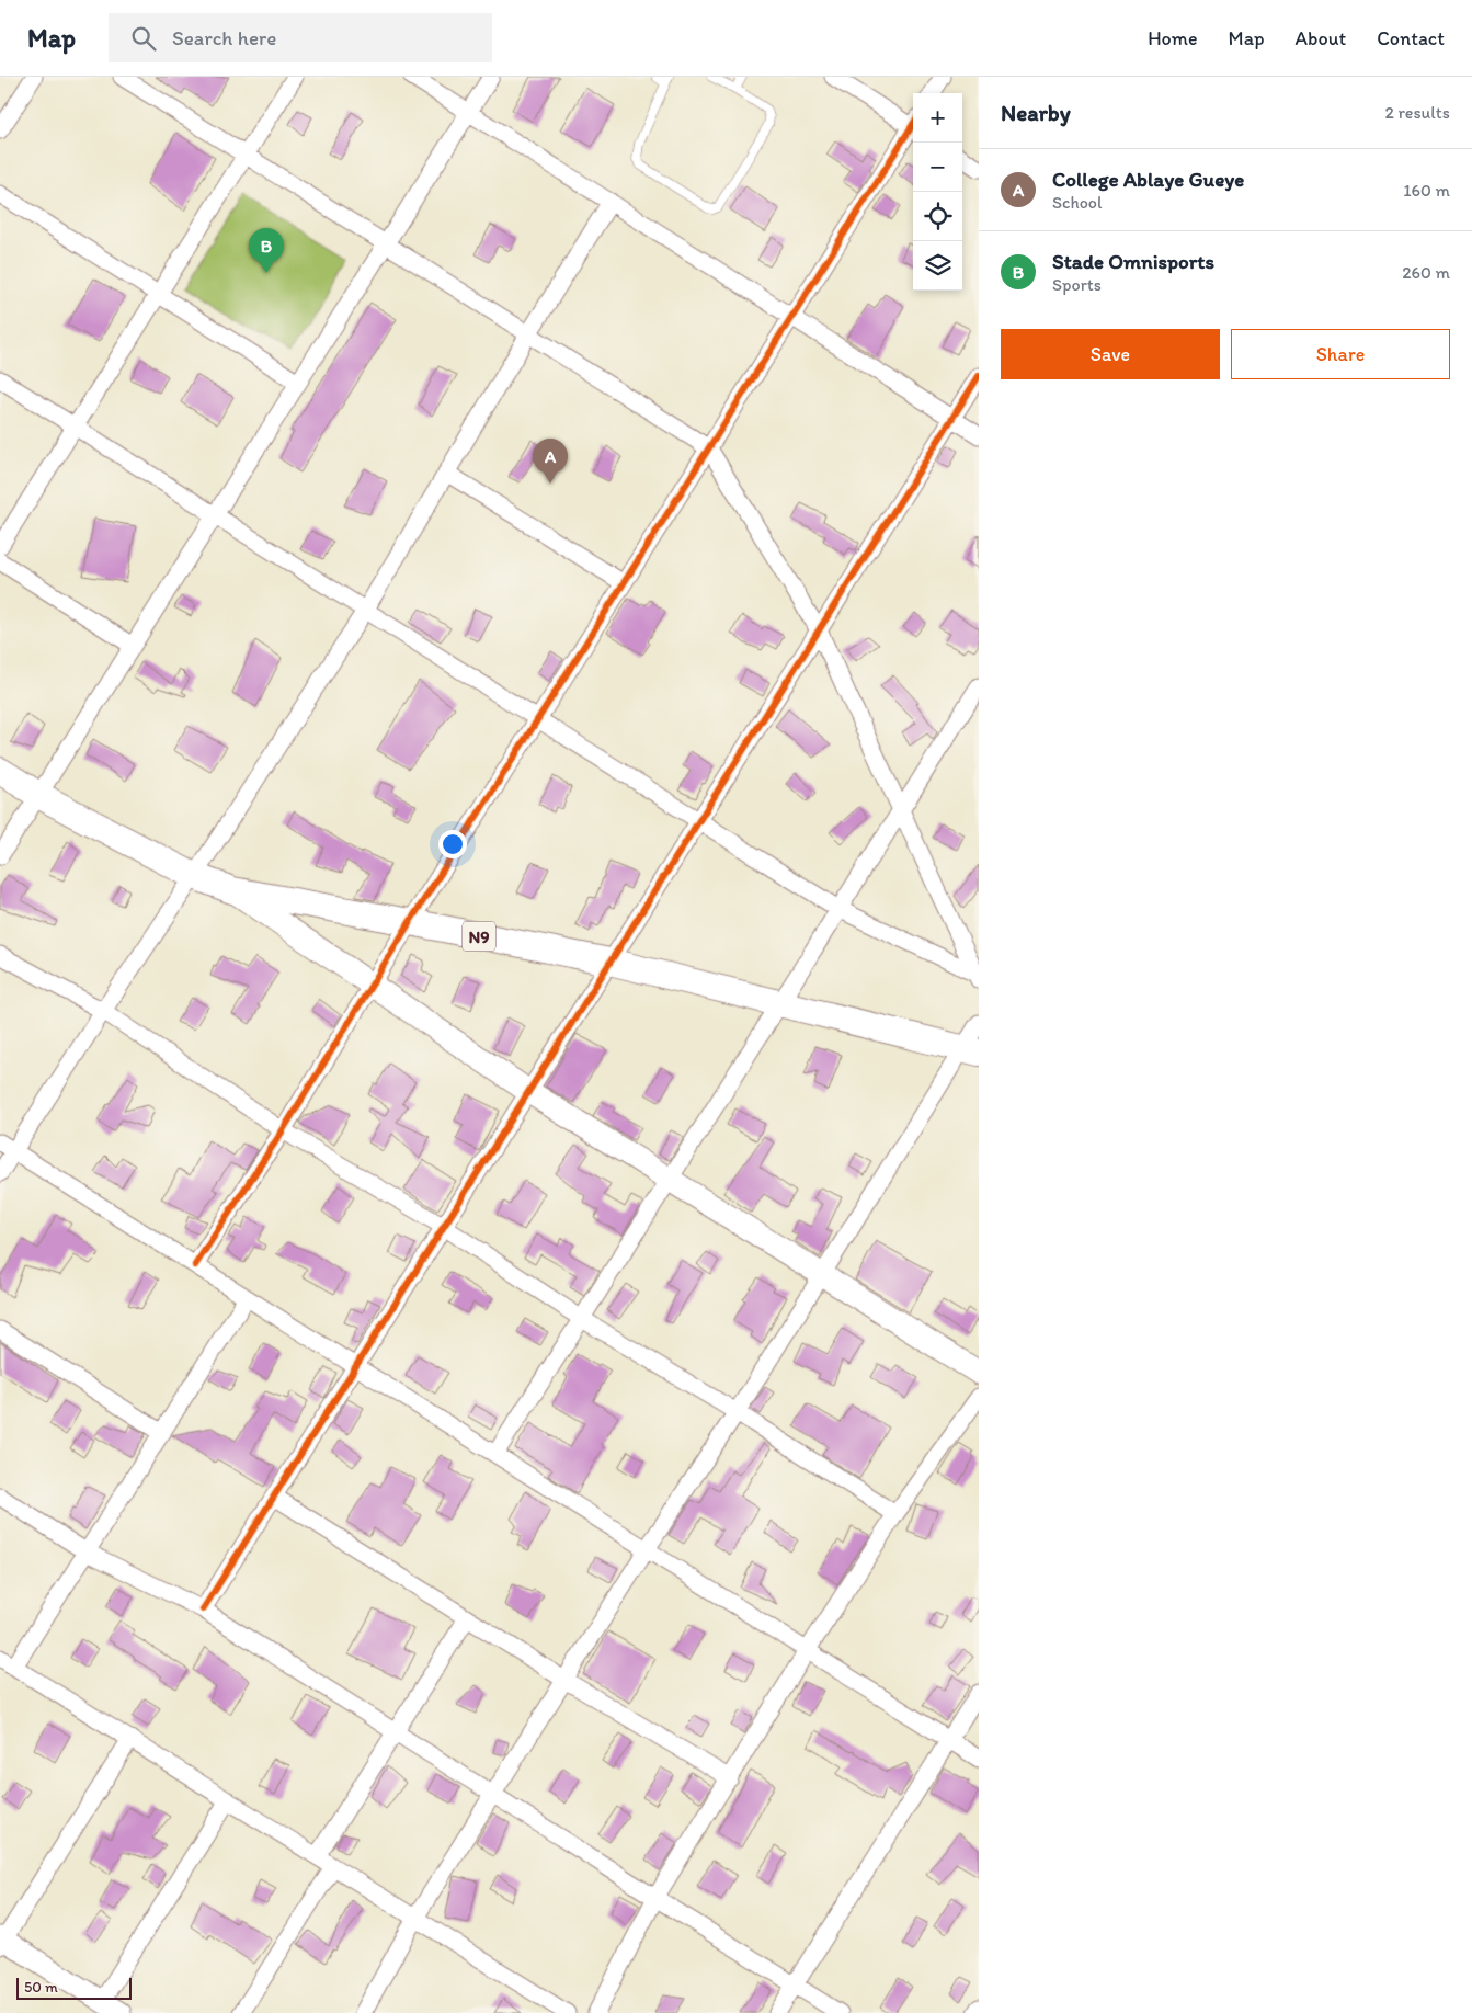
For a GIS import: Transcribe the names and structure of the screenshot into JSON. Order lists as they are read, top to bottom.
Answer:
{
  "streets": {
    "main road": ["N9"]
  },
  "scale_bar": "50 m",
  "page": {
    "header": "Map",
    "search": "Search here",
    "nav": [
      "Home",
      "Map",
      "About",
      "Contact"
    ],
    "heading": ["Nearby", "2 results"],
    "map_buttons": ["+", "−"],
    "list": [
      {
        "mark": "A",
        "name": "College Ablaye Gueye",
        "note": "School",
        "value": "160 m"
      },
      {
        "mark": "B",
        "name": "Stade Omnisports",
        "note": "Sports",
        "value": "260 m"
      }
    ],
    "pins": ["B", "A"],
    "buttons": ["Save", "Share"],
    "scale": "50 m"
  }
}
